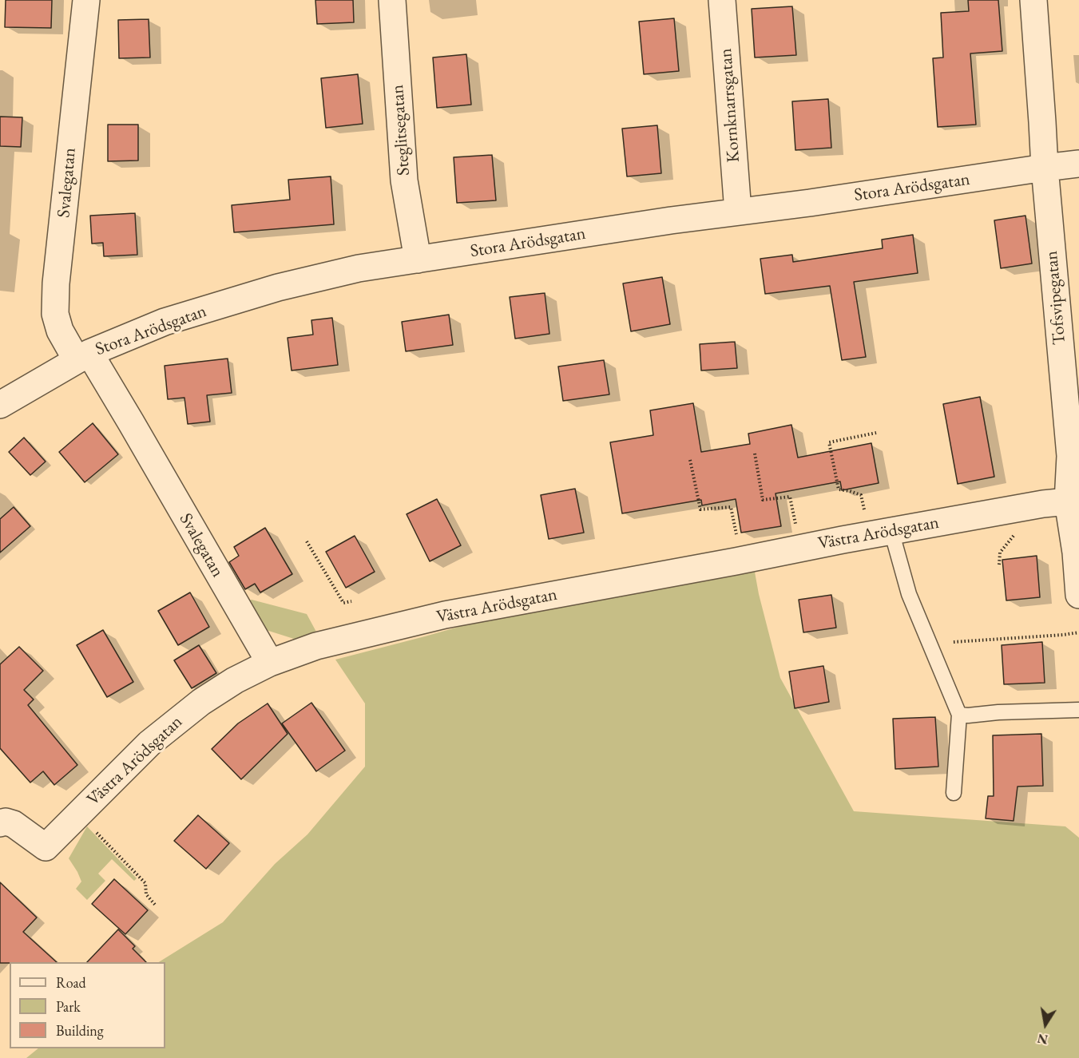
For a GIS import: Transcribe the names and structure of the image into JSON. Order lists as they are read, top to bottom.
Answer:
{
  "streets": {
    "street": [
      "Kornknarrsgatan",
      "Steglitsegatan",
      "Svalegatan",
      "Stora Arödsgatan",
      "Tofsvipegatan",
      "Västra Arödsgatan"
    ]
  },
  "crossings": [
    ["Kornknarrsgatan", "Stora Arödsgatan"],
    ["Steglitsegatan", "Stora Arödsgatan"],
    ["Svalegatan", "Stora Arödsgatan"],
    ["Svalegatan", "Västra Arödsgatan"],
    ["Stora Arödsgatan", "Tofsvipegatan"],
    ["Tofsvipegatan", "Västra Arödsgatan"]
  ],
  "legend": ["Road", "Park", "Building"],
  "north": "bottom"
}
